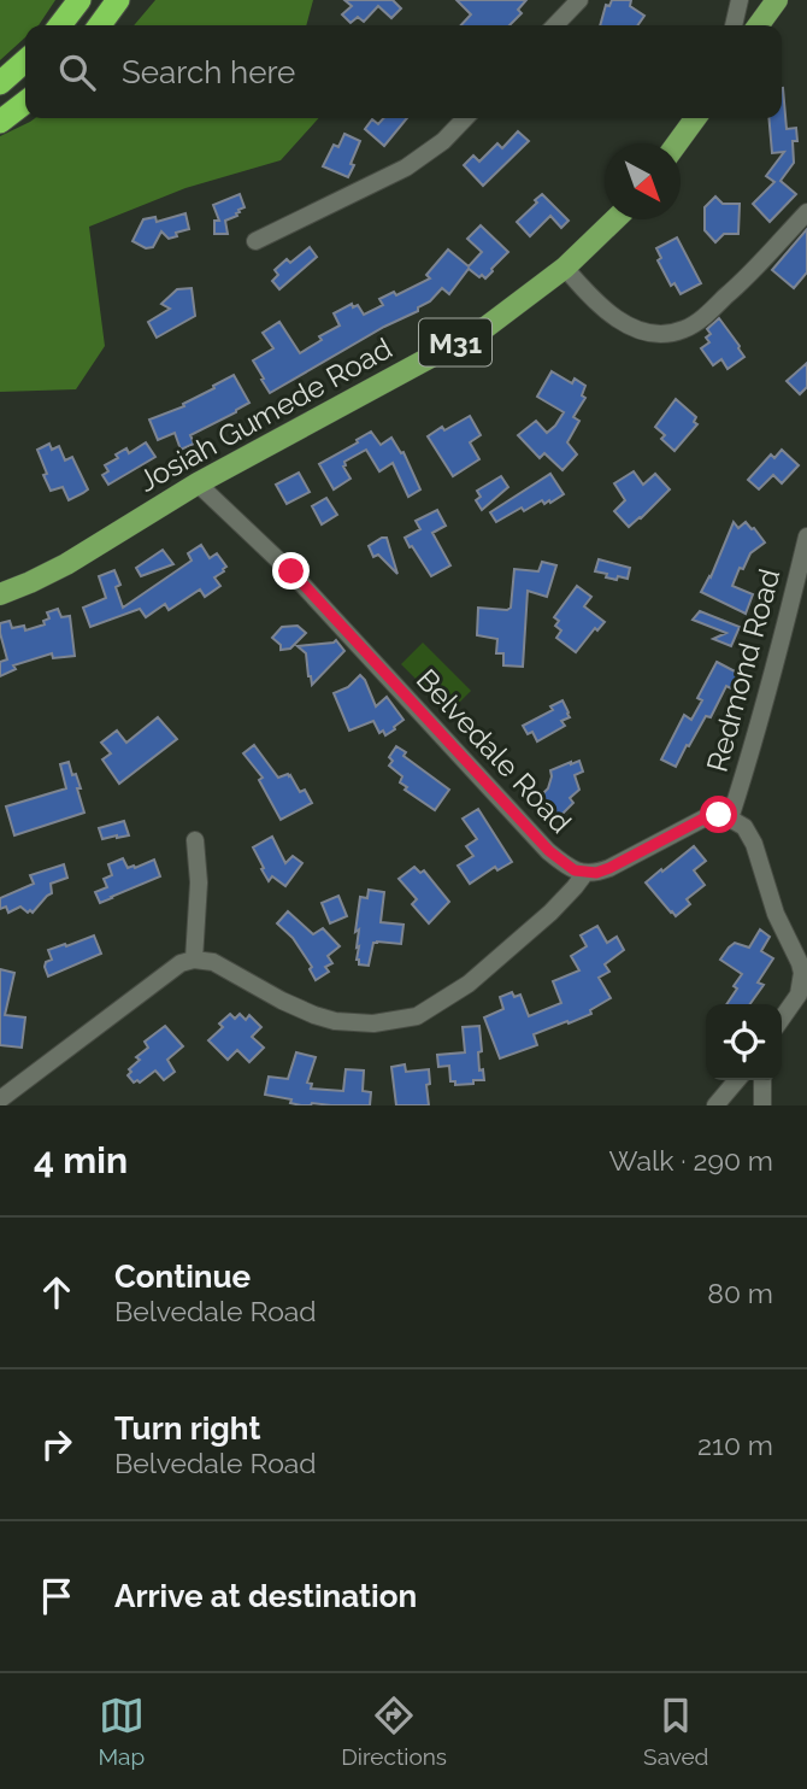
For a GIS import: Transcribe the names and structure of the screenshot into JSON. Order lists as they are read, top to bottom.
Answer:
{
  "streets": {
    "main road": ["M31", "Josiah Gumede Road"],
    "street": ["Redmond Road", "Belvedale Road"]
  },
  "crossings": [
    ["Josiah Gumede Road", "Belvedale Road"]
  ],
  "north": "bottom right",
  "page": {
    "search": "Search here",
    "heading": ["4 min", "Walk · 290 m"],
    "list": [
      ["Continue", "Belvedale Road", "80 m"],
      ["Turn right", "Belvedale Road", "210 m"],
      "Arrive at destination"
    ],
    "nav": ["Map", "Directions", "Saved"]
  }
}
